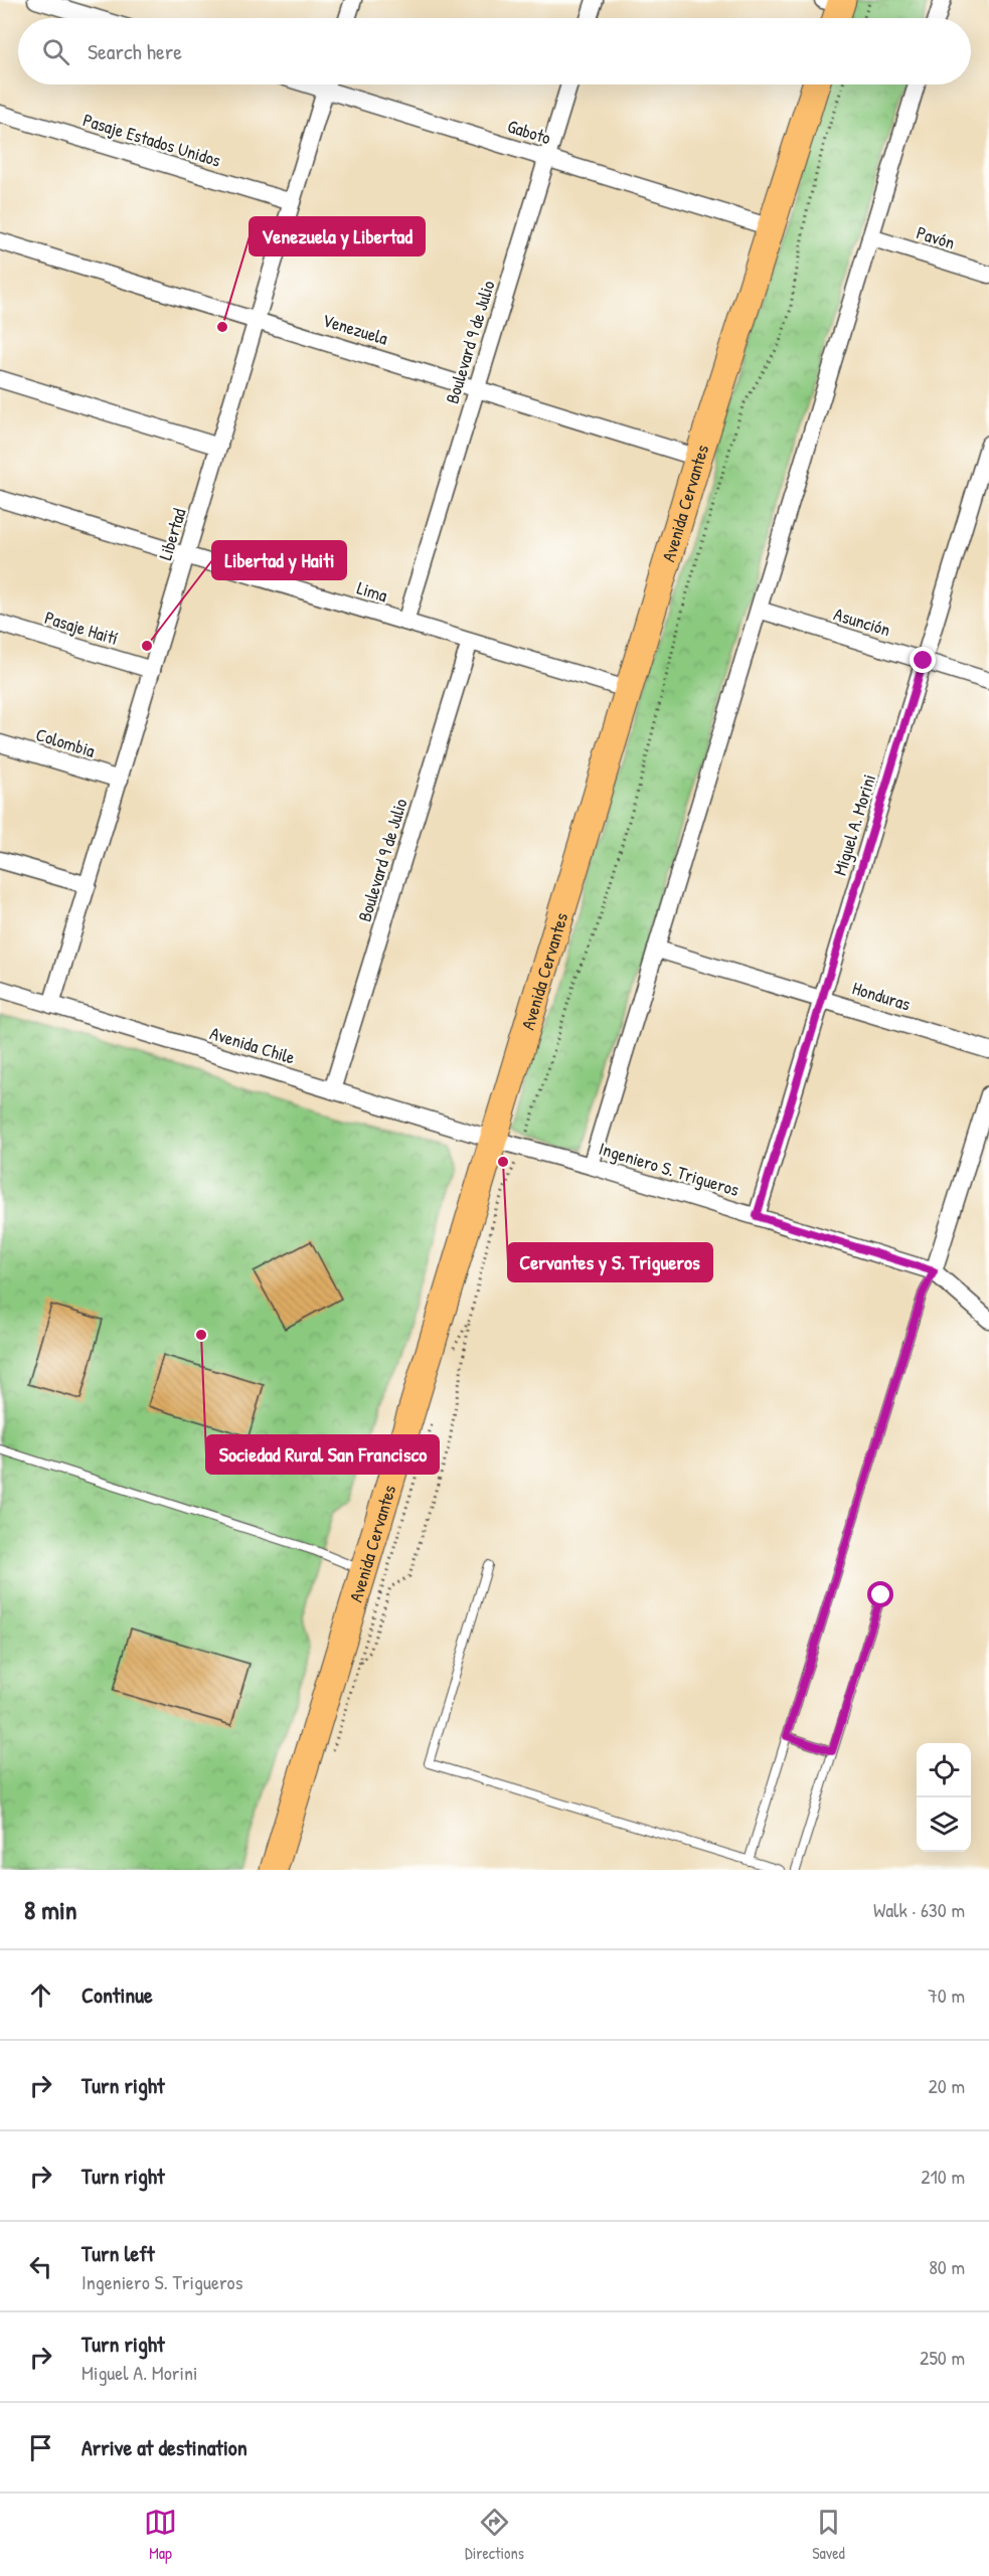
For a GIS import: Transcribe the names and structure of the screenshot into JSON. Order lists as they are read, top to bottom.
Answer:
{
  "streets": {
    "main road": ["Avenida Cervantes"],
    "street": [
      "Gaboto",
      "Pasaje Estados Unidos",
      "Pavón",
      "Venezuela",
      "Boulevard 9 de Julio",
      "Libertad",
      "Lima",
      "Asunción",
      "Pasaje Haití",
      "Colombia",
      "Miguel A. Morini",
      "Honduras",
      "Avenida Chile",
      "Ingeniero S. Trigueros"
    ]
  },
  "crossings": [
    ["Gaboto", "Boulevard 9 de Julio"],
    ["Gaboto", "Avenida Cervantes"],
    ["Pasaje Estados Unidos", "Libertad"],
    ["Venezuela", "Boulevard 9 de Julio"],
    ["Venezuela", "Avenida Cervantes"],
    ["Venezuela", "Libertad"],
    ["Boulevard 9 de Julio", "Lima"],
    ["Boulevard 9 de Julio", "Avenida Chile"],
    ["Avenida Cervantes", "Lima"],
    ["Avenida Cervantes", "Avenida Chile"],
    ["Avenida Cervantes", "Ingeniero S. Trigueros"],
    ["Libertad", "Lima"],
    ["Libertad", "Pasaje Haití"],
    ["Libertad", "Colombia"],
    ["Libertad", "Avenida Chile"],
    ["Asunción", "Miguel A. Morini"],
    ["Miguel A. Morini", "Honduras"],
    ["Miguel A. Morini", "Ingeniero S. Trigueros"],
    ["Avenida Chile", "Ingeniero S. Trigueros"]
  ],
  "places": [
    "Venezuela y Libertad",
    "Libertad y Haiti",
    "Cervantes y S. Trigueros",
    "Sociedad Rural San Francisco"
  ],
  "page": {
    "search": "Search here",
    "heading": ["8 min", "Walk · 630 m"],
    "list": [
      ["Continue", "70 m"],
      ["Turn right", "20 m"],
      ["Turn right", "210 m"],
      ["Turn left", "Ingeniero S. Trigueros", "80 m"],
      ["Turn right", "Miguel A. Morini", "250 m"],
      "Arrive at destination"
    ],
    "nav": ["Map", "Directions", "Saved"]
  }
}
